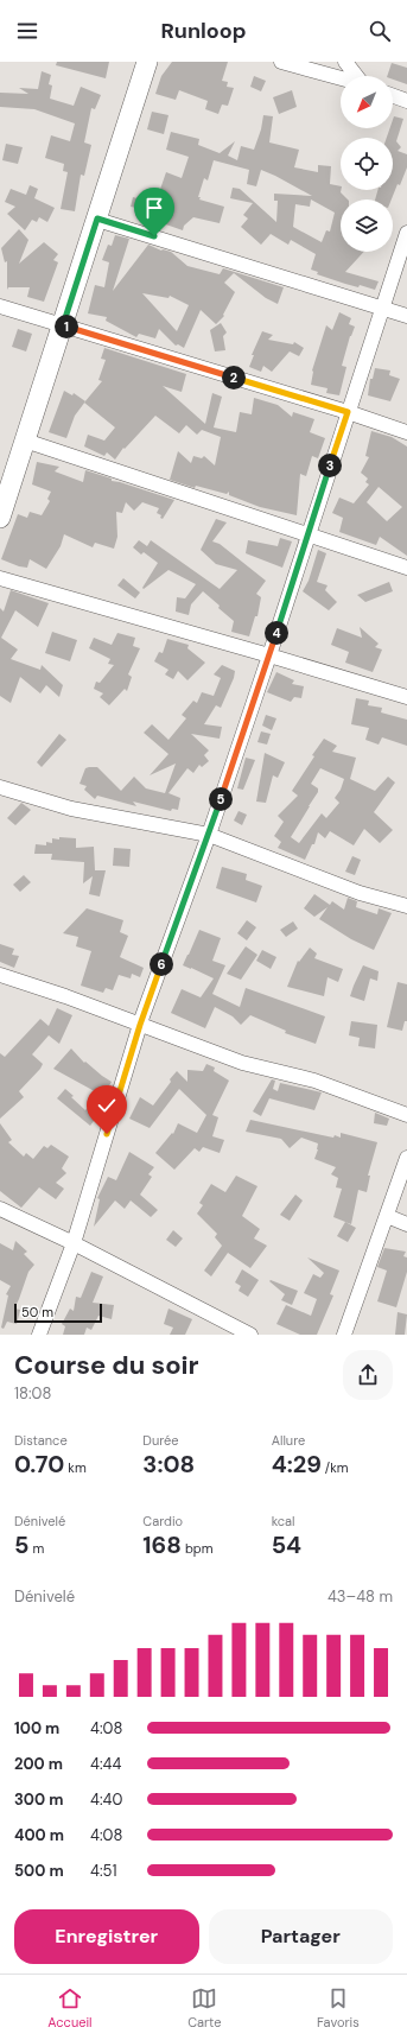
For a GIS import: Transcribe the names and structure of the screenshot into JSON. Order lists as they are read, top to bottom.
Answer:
{
  "scale_bar": "50 m",
  "north": "bottom left",
  "page": {
    "header": "Runloop",
    "pins": [
      "1",
      "2",
      "3",
      "4",
      "5",
      "6"
    ],
    "scale": "50 m",
    "heading": ["Course du soir", "18:08"],
    "stats": [
      ["Distance", "0.70 km"],
      ["Durée", "3:08"],
      ["Allure", "4:29 /km"],
      ["Dénivelé", "5 m"],
      ["Cardio", "168 bpm"],
      ["kcal", "54"]
    ],
    "chart": ["Dénivelé", "43–48 m"],
    "list": [
      {
        "name": "100 m",
        "note": "4:08"
      },
      {
        "name": "200 m",
        "note": "4:44"
      },
      {
        "name": "300 m",
        "note": "4:40"
      },
      {
        "name": "400 m",
        "note": "4:08"
      },
      {
        "name": "500 m",
        "note": "4:51"
      }
    ],
    "buttons": ["Enregistrer", "Partager"],
    "tabs": ["Accueil", "Carte", "Favoris"]
  }
}
